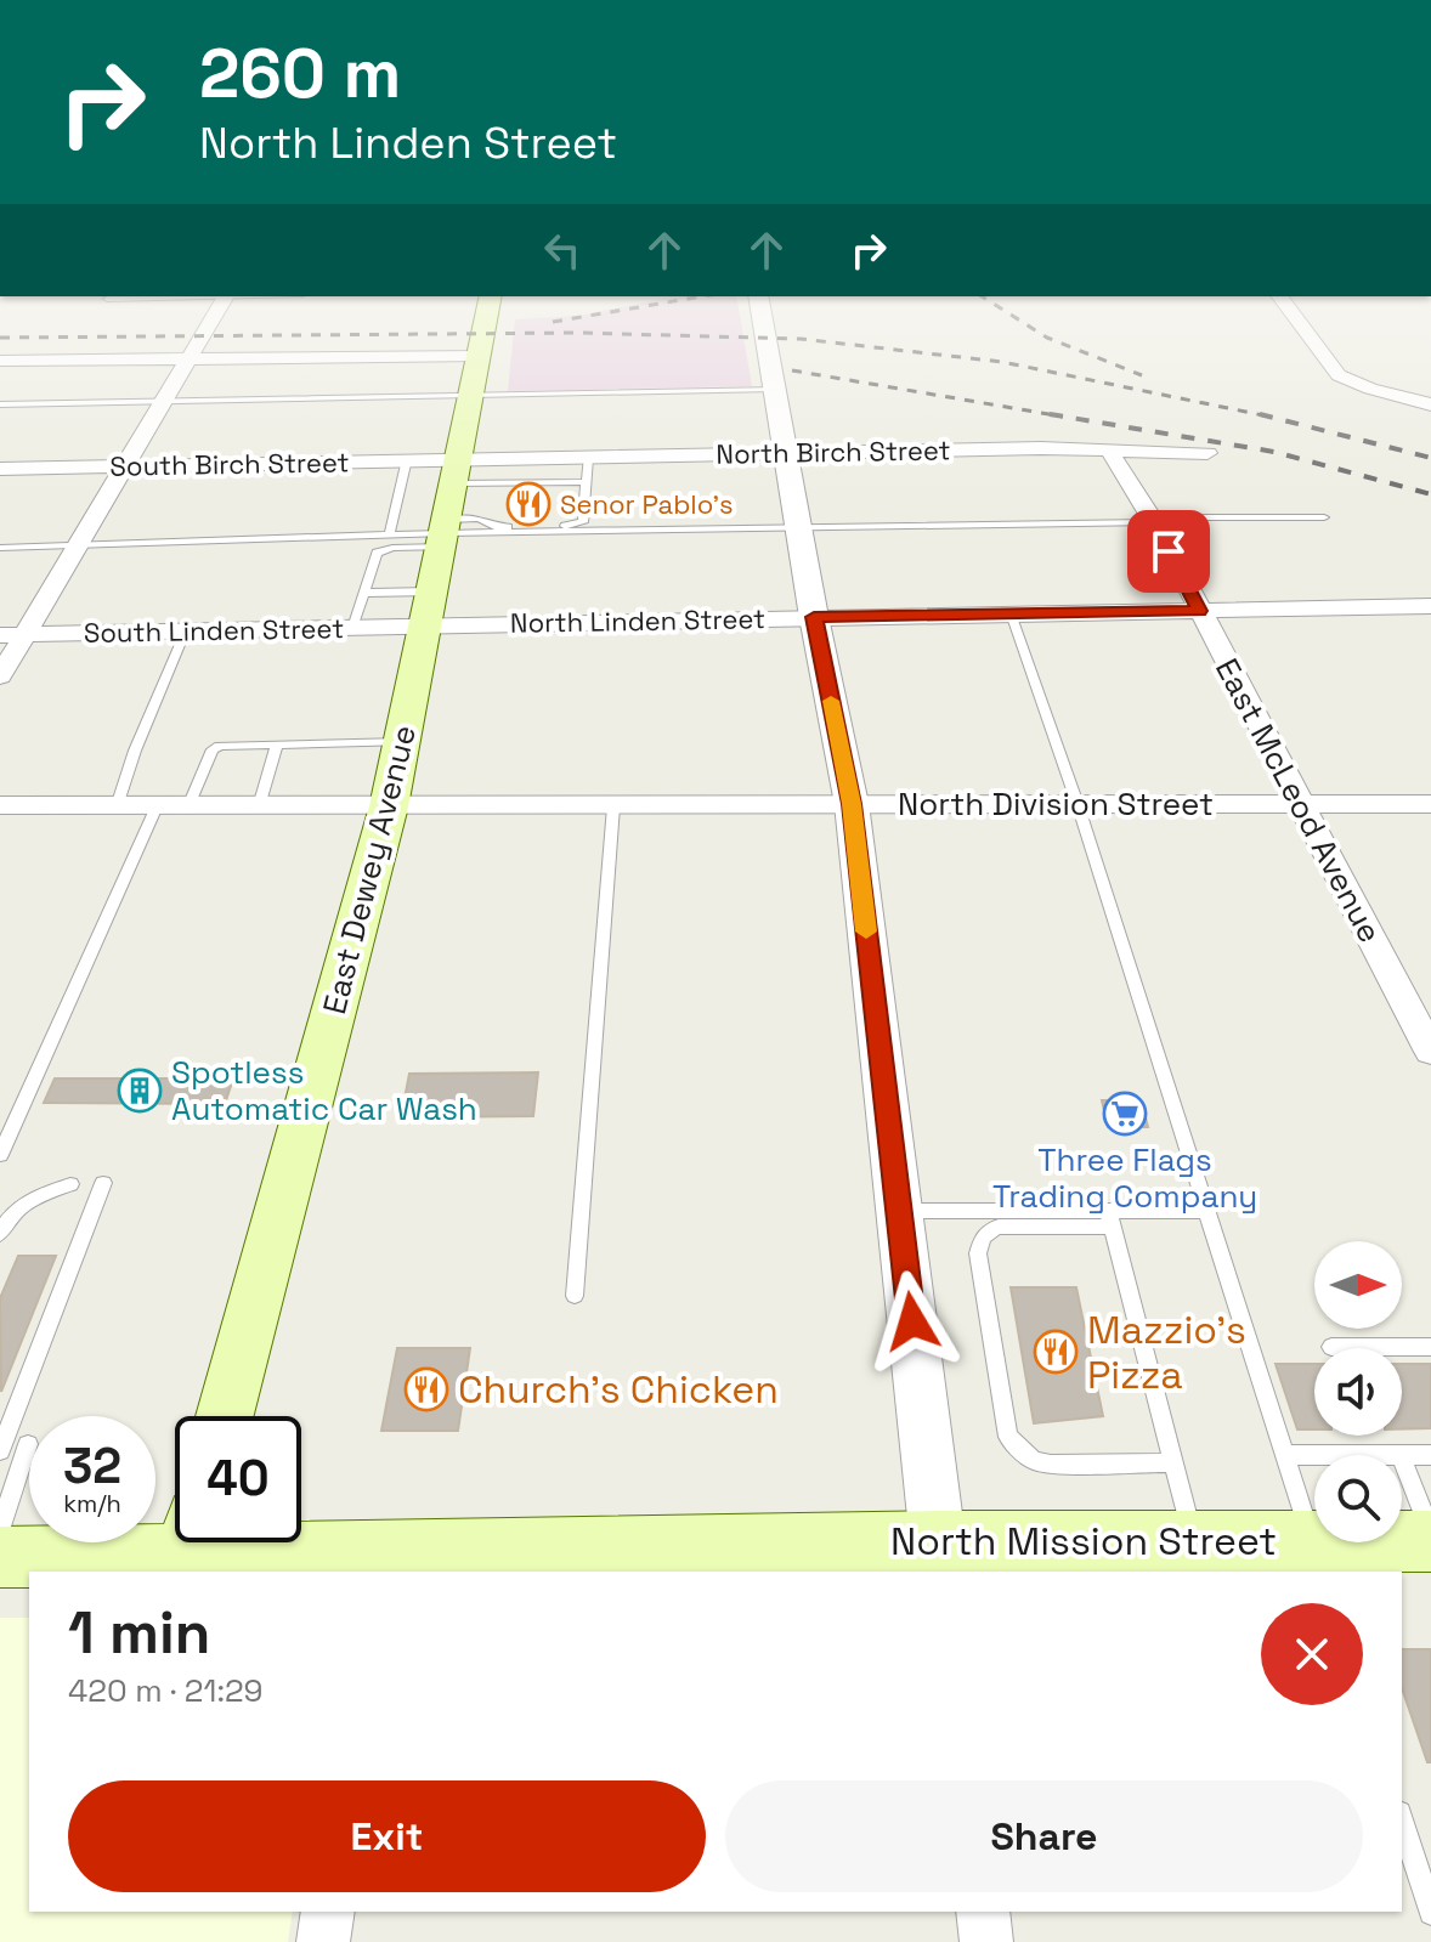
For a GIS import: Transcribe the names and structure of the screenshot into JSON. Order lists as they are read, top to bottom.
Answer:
{
  "streets": {
    "main road": ["East Dewey Avenue", "North Mission Street"],
    "street": [
      "North Birch Street",
      "South Birch Street",
      "North Linden Street",
      "South Linden Street",
      "East McLeod Avenue",
      "North Division Street"
    ]
  },
  "crossings": [
    ["North Birch Street", "South Birch Street"],
    ["North Birch Street", "East McLeod Avenue"],
    ["North Birch Street", "East Dewey Avenue"],
    ["South Birch Street", "East Dewey Avenue"],
    ["North Linden Street", "South Linden Street"],
    ["North Linden Street", "East McLeod Avenue"],
    ["North Linden Street", "East Dewey Avenue"],
    ["South Linden Street", "East Dewey Avenue"],
    ["East McLeod Avenue", "North Division Street"],
    ["North Division Street", "East Dewey Avenue"]
  ],
  "places": {
    "restaurant": ["Senor Pablo's", "Mazzio's Pizza", "Church's Chicken"],
    "building": ["Spotless Automatic Car Wash"],
    "supermarket": ["Three Flags Trading Company"]
  },
  "north": "right",
  "page": {
    "turn": ["260 m", "North Linden Street"],
    "speed": "32 km/h",
    "limit": "40",
    "heading": ["1 min", "420 m · 21:29"],
    "buttons": ["Exit", "Share"]
  }
}
